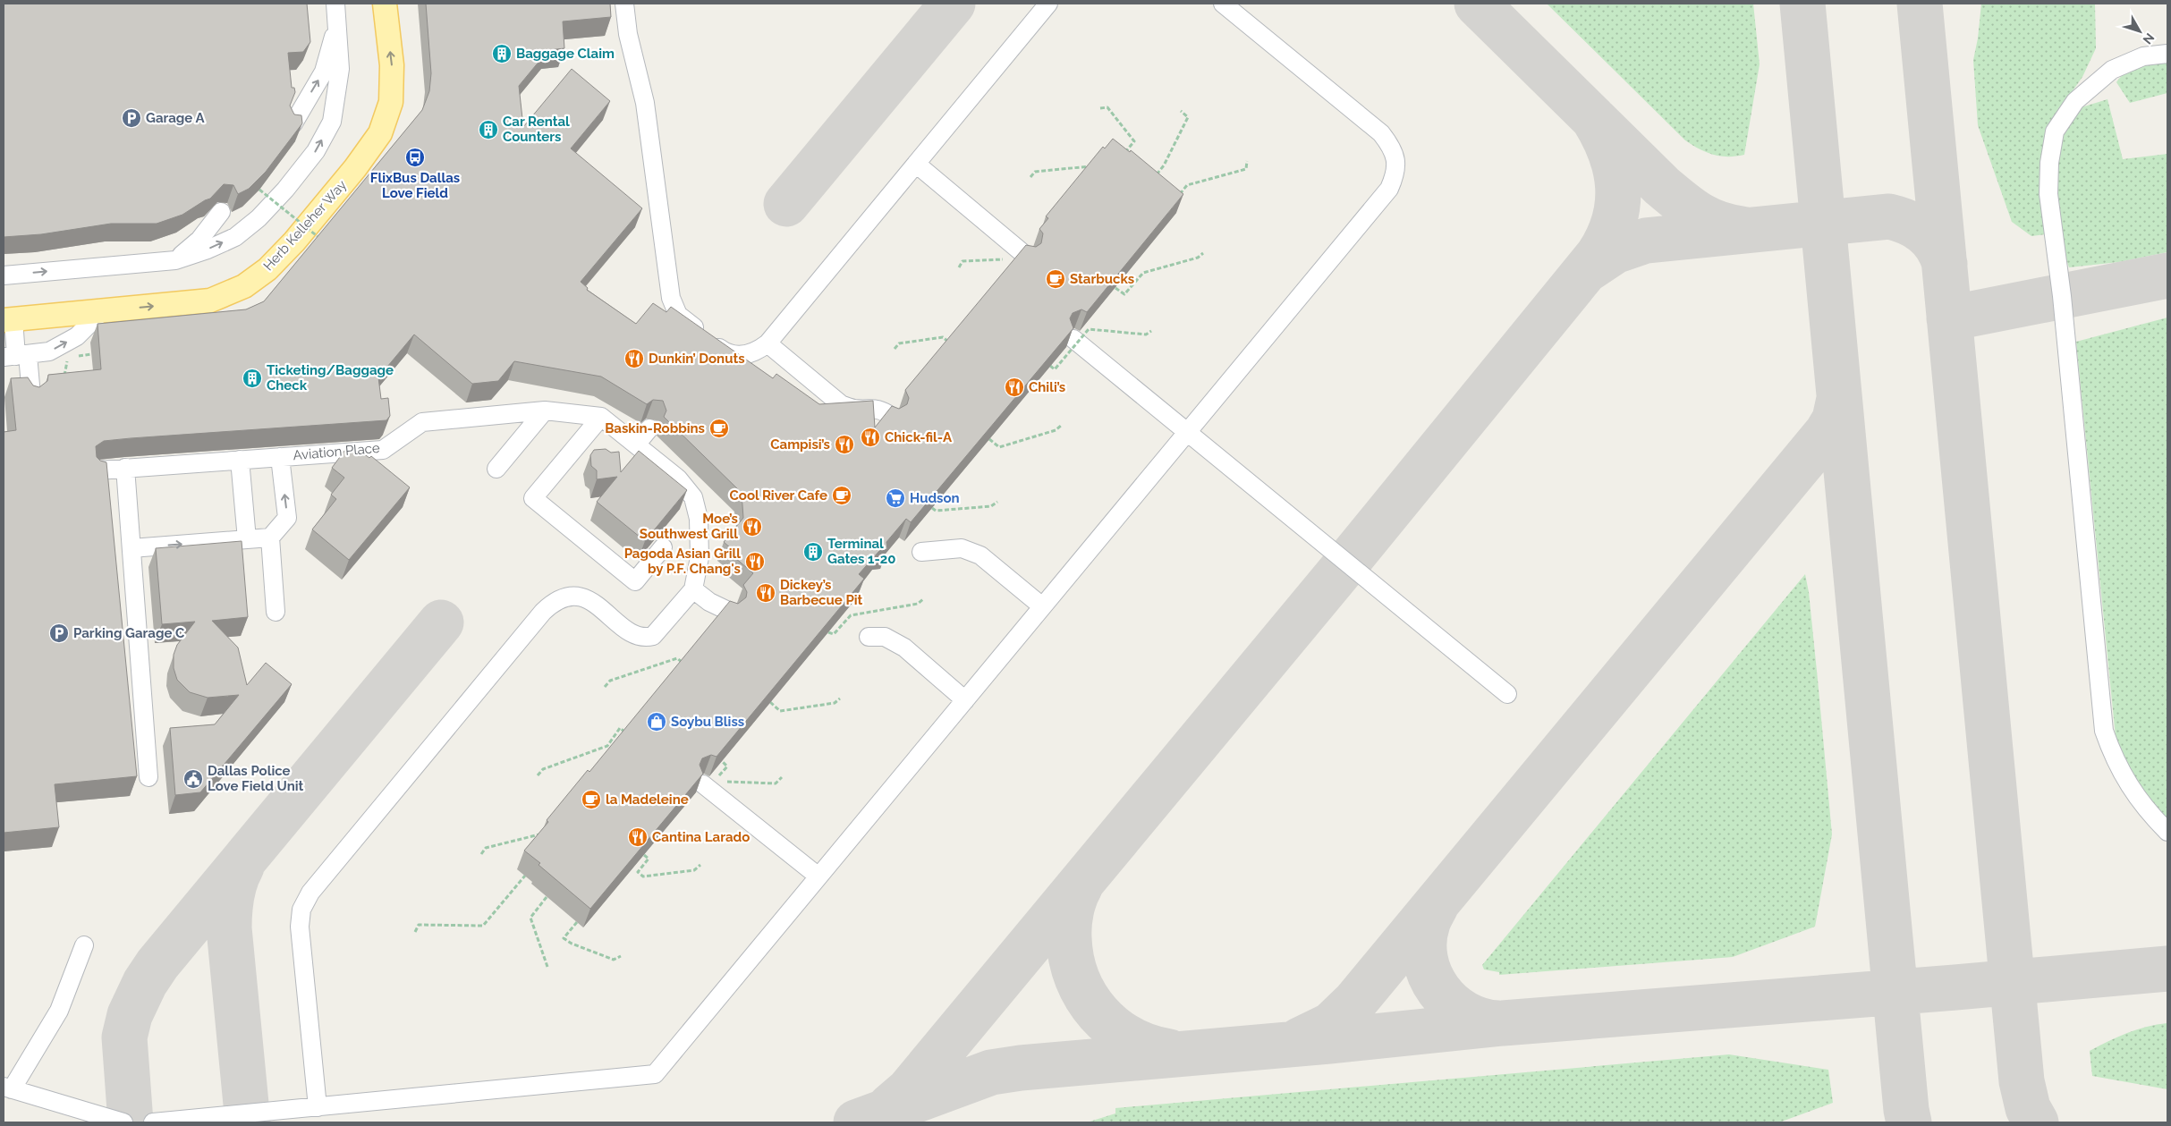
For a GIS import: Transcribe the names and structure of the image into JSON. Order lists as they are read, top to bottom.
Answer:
{
  "streets": {
    "main road": ["Herb Kelleher Way"],
    "lane": ["Aviation Place"]
  },
  "one_way": ["Herb Kelleher Way"],
  "places": {
    "building": [
      "Baggage Claim",
      "Car Rental Counters",
      "Ticketing/Baggage Check",
      "Terminal Gates 1-20"
    ],
    "parking": ["Garage A", "Parking Garage C"],
    "bus stop": ["FlixBus Dallas Love Field"],
    "cafe": [
      "Starbucks",
      "Baskin-Robbins",
      "Cool River Cafe",
      "la Madeleine"
    ],
    "restaurant": [
      "Dunkin’ Donuts",
      "Chili’s",
      "Chick-fil-A",
      "Campisi’s",
      "Moe’s Southwest Grill",
      "Pagoda Asian Grill by P.F. Chang's",
      "Dickey’s Barbecue Pit",
      "Cantina Larado"
    ],
    "supermarket": ["Hudson"],
    "shop": ["Soybu Bliss"],
    "public building": ["Dallas Police Love Field Unit"]
  },
  "north": "bottom right"
}
